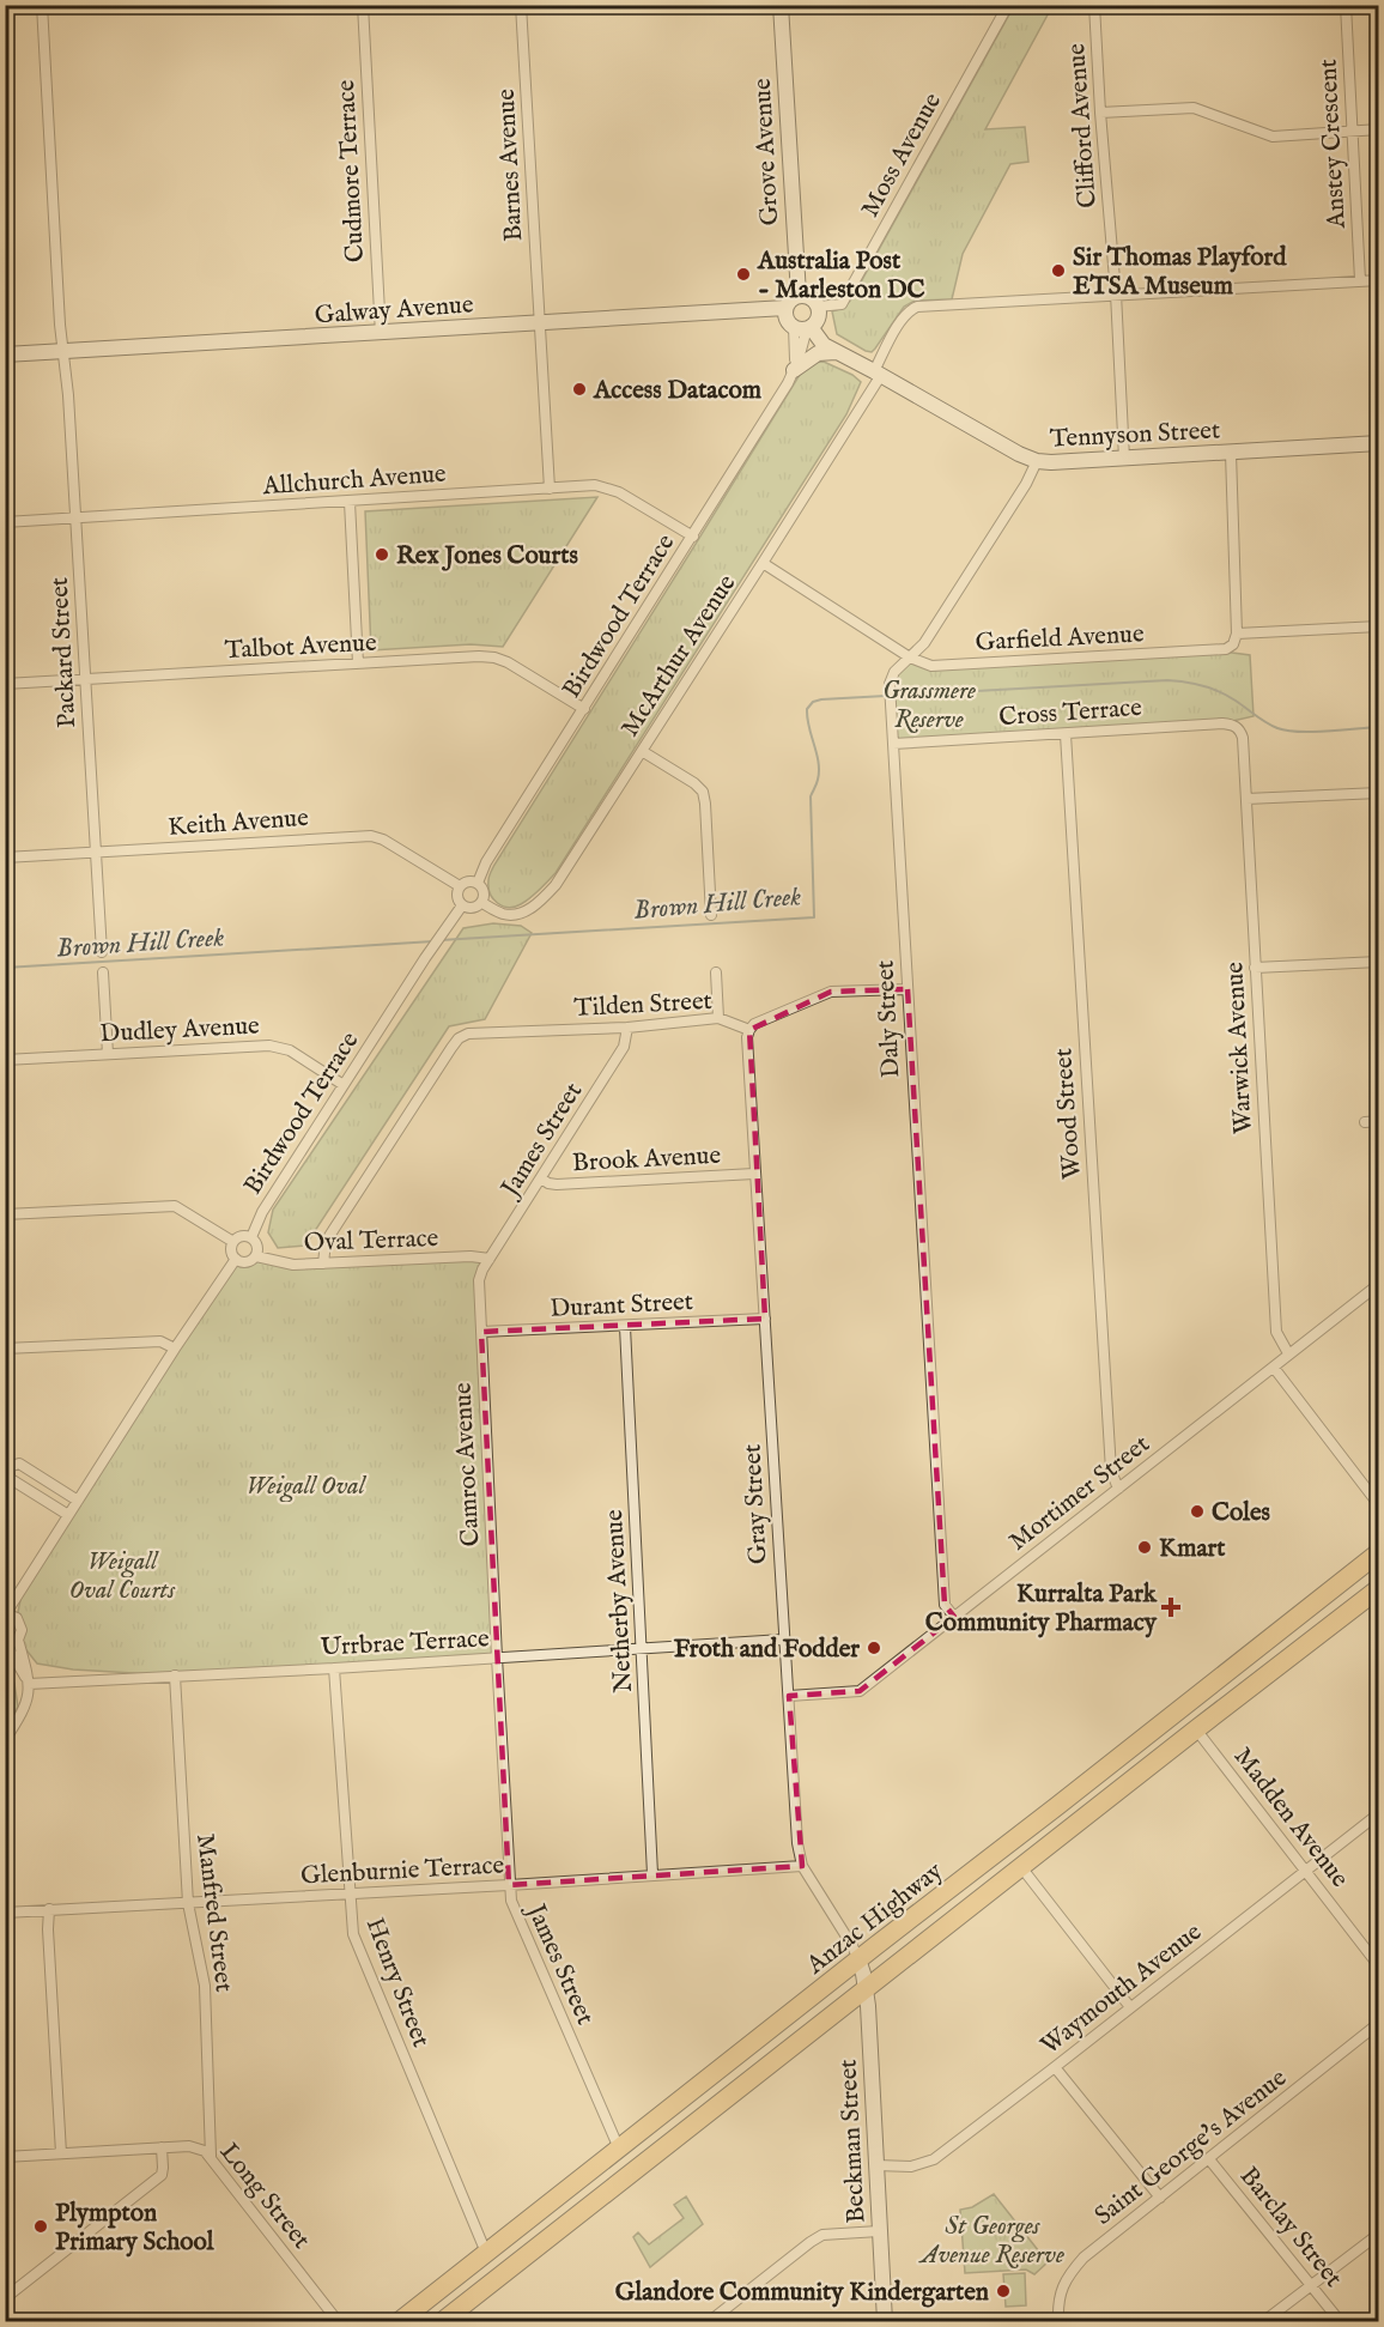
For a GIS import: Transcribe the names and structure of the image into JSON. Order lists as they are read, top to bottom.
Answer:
{
  "streets": {
    "highway": ["Anzac Highway"],
    "street": [
      "Clifford Avenue",
      "Anstey Crescent",
      "Grove Avenue",
      "Moss Avenue",
      "Barnes Avenue",
      "Cudmore Terrace",
      "Galway Avenue",
      "Tennyson Street",
      "Allchurch Avenue",
      "Birdwood Terrace",
      "Garfield Avenue",
      "Talbot Avenue",
      "Packard Street",
      "McArthur Avenue",
      "Cross Terrace",
      "Keith Avenue",
      "Tilden Street",
      "Daly Street",
      "Dudley Avenue",
      "Warwick Avenue",
      "Wood Street",
      "James Street",
      "Brook Avenue",
      "Oval Terrace",
      "Durant Street",
      "Camroc Avenue",
      "Mortimer Street",
      "Gray Street",
      "Netherby Avenue",
      "Urrbrae Terrace",
      "Madden Avenue",
      "Glenburnie Terrace",
      "Manfred Street",
      "Henry Street",
      "Waymouth Avenue",
      "Beckman Street",
      "Saint George's Avenue",
      "Long Street",
      "Barclay Street"
    ]
  },
  "crossings": [
    ["Clifford Avenue", "Tennyson Street"],
    ["Clifford Avenue", "McArthur Avenue"],
    ["Moss Avenue", "Tennyson Street"],
    ["Moss Avenue", "Birdwood Terrace"],
    ["Barnes Avenue", "Galway Avenue"],
    ["Barnes Avenue", "Allchurch Avenue"],
    ["Cudmore Terrace", "Galway Avenue"],
    ["Galway Avenue", "Packard Street"],
    ["Tennyson Street", "Birdwood Terrace"],
    ["Tennyson Street", "McArthur Avenue"],
    ["Tennyson Street", "Daly Street"],
    ["Allchurch Avenue", "Birdwood Terrace"],
    ["Allchurch Avenue", "Packard Street"],
    ["Birdwood Terrace", "Talbot Avenue"],
    ["Birdwood Terrace", "McArthur Avenue"],
    ["Birdwood Terrace", "Keith Avenue"],
    ["Birdwood Terrace", "Dudley Avenue"],
    ["Birdwood Terrace", "Oval Terrace"],
    ["Garfield Avenue", "McArthur Avenue"],
    ["Garfield Avenue", "Daly Street"],
    ["Talbot Avenue", "Packard Street"],
    ["Packard Street", "Keith Avenue"],
    ["McArthur Avenue", "Keith Avenue"],
    ["Cross Terrace", "Daly Street"],
    ["Cross Terrace", "Warwick Avenue"],
    ["Cross Terrace", "Wood Street"],
    ["Tilden Street", "James Street"],
    ["Tilden Street", "Oval Terrace"],
    ["Tilden Street", "Gray Street"],
    ["Daly Street", "Mortimer Street"],
    ["Warwick Avenue", "Mortimer Street"],
    ["Wood Street", "Mortimer Street"],
    ["James Street", "Brook Avenue"],
    ["James Street", "Oval Terrace"],
    ["James Street", "Camroc Avenue"],
    ["James Street", "Urrbrae Terrace"],
    ["James Street", "Glenburnie Terrace"],
    ["James Street", "Anzac Highway"],
    ["Brook Avenue", "Gray Street"],
    ["Durant Street", "Camroc Avenue"],
    ["Durant Street", "Gray Street"],
    ["Durant Street", "Netherby Avenue"],
    ["Camroc Avenue", "Urrbrae Terrace"],
    ["Mortimer Street", "Gray Street"],
    ["Gray Street", "Urrbrae Terrace"],
    ["Gray Street", "Glenburnie Terrace"],
    ["Gray Street", "Anzac Highway"],
    ["Gray Street", "Beckman Street"],
    ["Netherby Avenue", "Urrbrae Terrace"],
    ["Netherby Avenue", "Glenburnie Terrace"],
    ["Urrbrae Terrace", "Manfred Street"],
    ["Urrbrae Terrace", "Henry Street"],
    ["Madden Avenue", "Anzac Highway"],
    ["Madden Avenue", "Waymouth Avenue"],
    ["Glenburnie Terrace", "Manfred Street"],
    ["Glenburnie Terrace", "Henry Street"],
    ["Manfred Street", "Long Street"],
    ["Anzac Highway", "Henry Street"],
    ["Anzac Highway", "Beckman Street"],
    ["Waymouth Avenue", "Beckman Street"],
    ["Saint George's Avenue", "Barclay Street"]
  ],
  "water": ["Brown Hill Creek"],
  "parks": [
    "Grassmere Reserve",
    "Weigall Oval",
    "Weigall Oval Courts",
    "St Georges Avenue Reserve"
  ],
  "places": {
    "other": [
      "Sir Thomas Playford ETSA Museum",
      "Australia Post - Marleston DC",
      "Access Datacom",
      "Rex Jones Courts",
      "Coles",
      "Kmart",
      "Froth and Fodder",
      "Plympton Primary School",
      "Glandore Community Kindergarten"
    ],
    "health": ["Kurralta Park Community Pharmacy"]
  }
}
